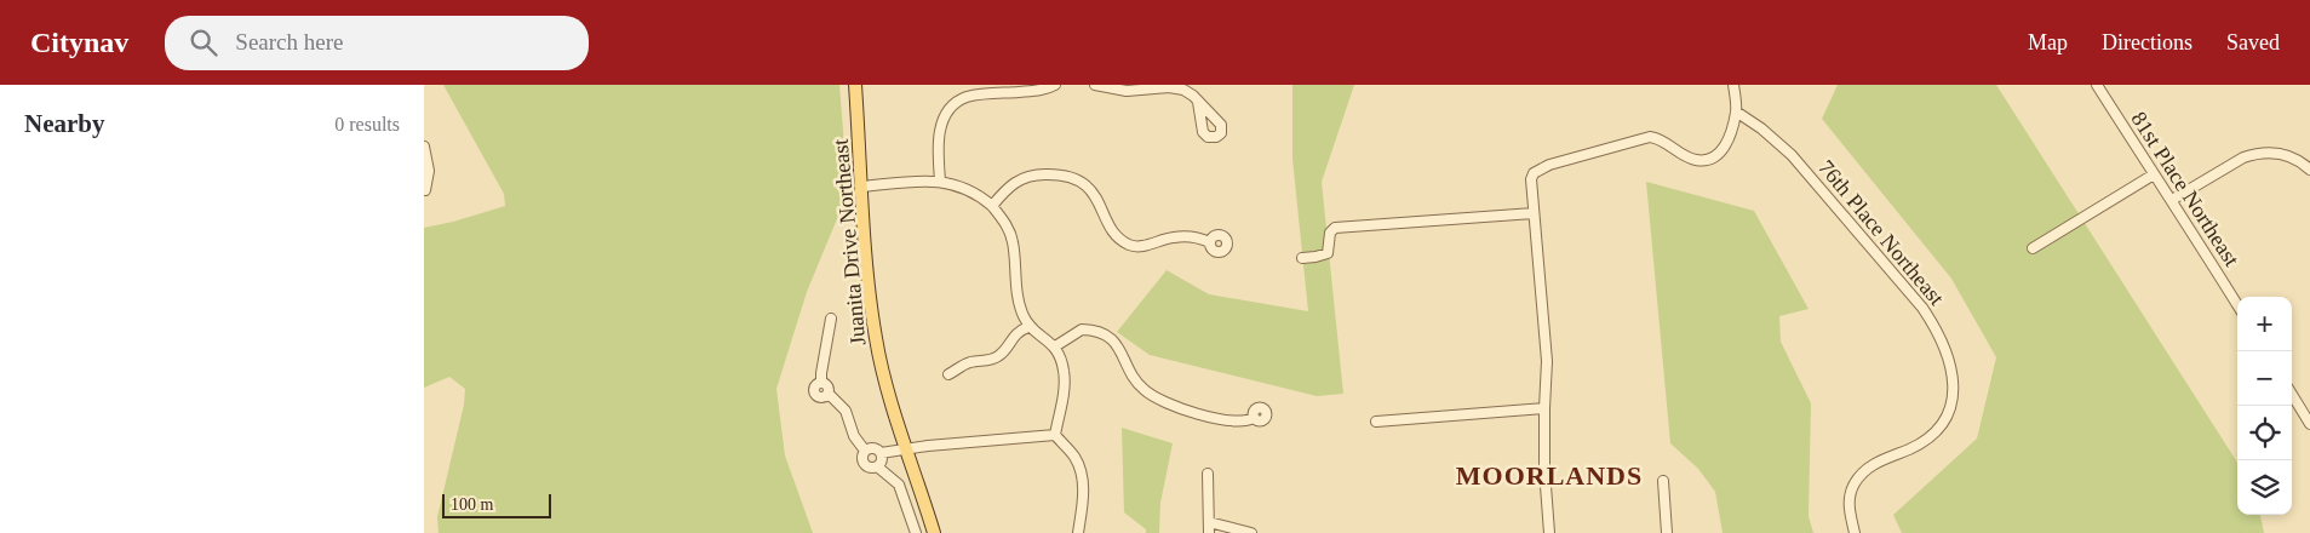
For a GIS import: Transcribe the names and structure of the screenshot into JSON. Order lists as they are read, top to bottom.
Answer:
{
  "streets": {
    "main road": ["Juanita Drive Northeast"],
    "street": ["81st Place Northeast", "76th Place Northeast"]
  },
  "districts": ["MOORLANDS"],
  "scale_bar": "100 m",
  "page": {
    "header": "Citynav",
    "search": "Search here",
    "nav": ["Map", "Directions", "Saved"],
    "heading": ["Nearby", "0 results"],
    "map_buttons": ["+", "−"],
    "scale": "100 m"
  }
}
